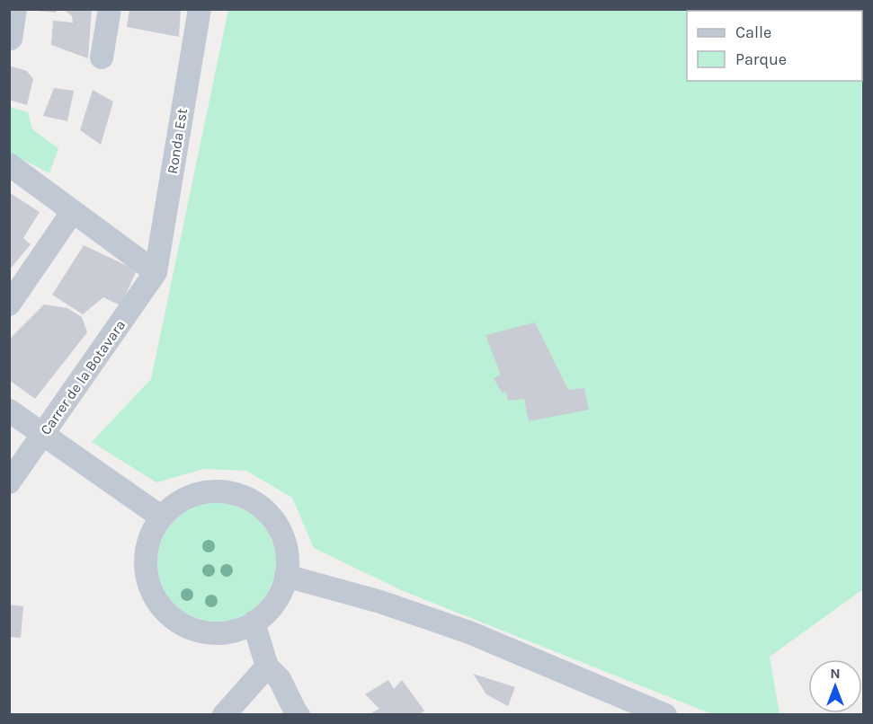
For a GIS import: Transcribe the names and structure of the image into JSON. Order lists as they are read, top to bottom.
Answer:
{
  "streets": {
    "street": ["Ronda Est", "Carrer de la Botavara"]
  },
  "crossings": [
    ["Ronda Est", "Carrer de la Botavara"]
  ],
  "legend": ["Calle", "Parque"],
  "north": "top"
}
